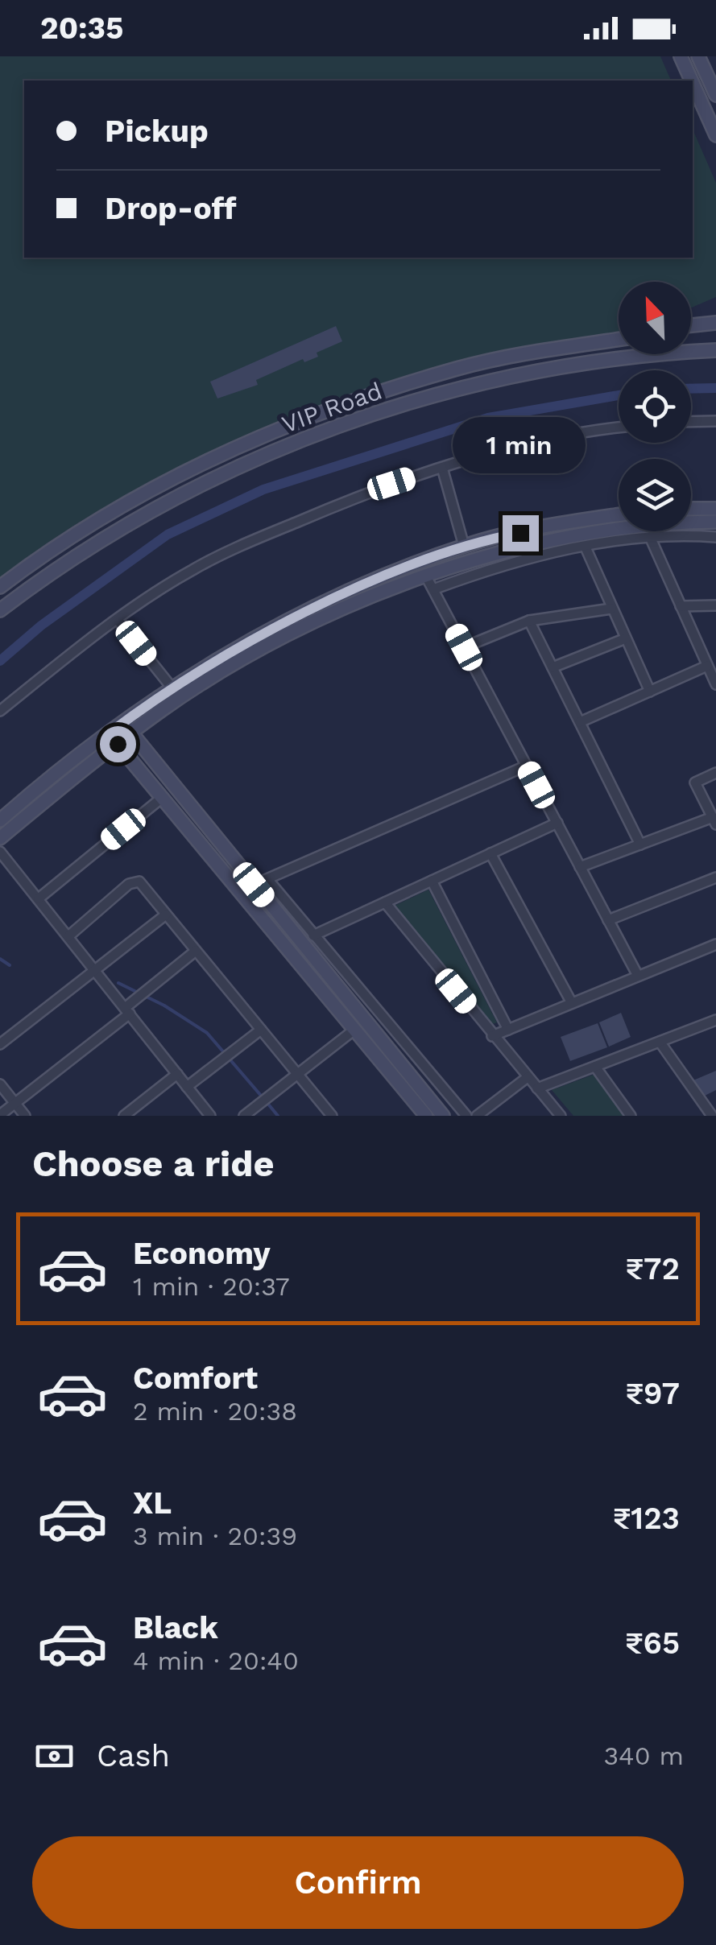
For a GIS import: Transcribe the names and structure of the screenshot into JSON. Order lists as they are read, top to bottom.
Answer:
{
  "streets": {
    "street": ["VIP Road"]
  },
  "north": "top left",
  "page": {
    "status": "20:35",
    "banner": ["Pickup", "Drop-off"],
    "bubble": "1 min",
    "heading": "Choose a ride",
    "list": [
      {
        "name": "Economy",
        "note": "1 min · 20:37",
        "value": "₹72"
      },
      {
        "name": "Comfort",
        "note": "2 min · 20:38",
        "value": "₹97"
      },
      {
        "name": "XL",
        "note": "3 min · 20:39",
        "value": "₹123"
      },
      {
        "name": "Black",
        "note": "4 min · 20:40",
        "value": "₹65"
      }
    ],
    "pay": ["Cash", "340 m"],
    "buttons": "Confirm"
  }
}
